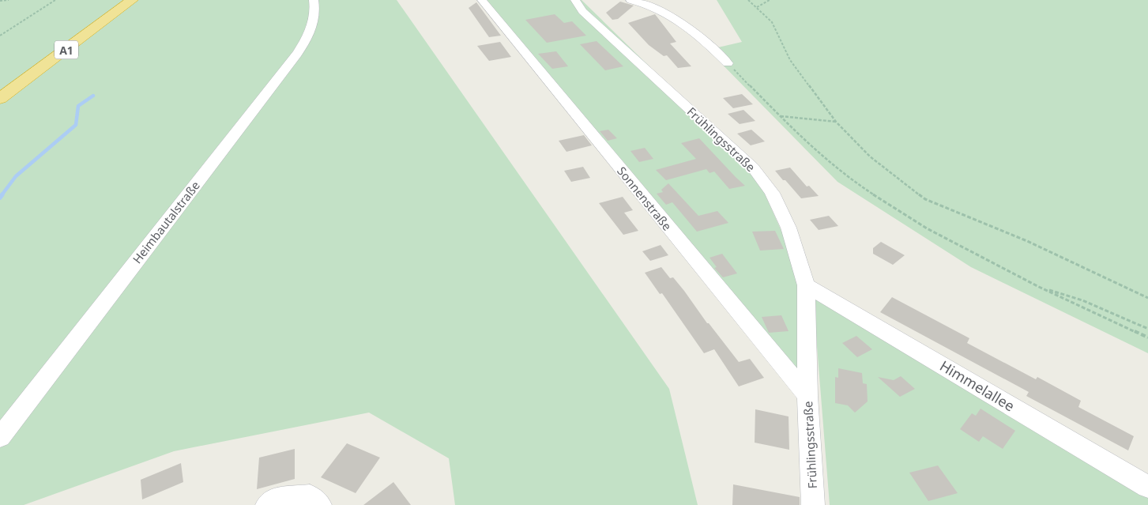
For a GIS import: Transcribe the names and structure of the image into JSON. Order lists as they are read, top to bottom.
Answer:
{
  "streets": {
    "highway": ["A1"],
    "street": [
      "Frühlingsstraße",
      "Sonnenstraße",
      "Heimbautalstraße",
      "Himmelallee"
    ]
  },
  "crossings": [
    ["Frühlingsstraße", "Sonnenstraße"],
    ["Frühlingsstraße", "Himmelallee"]
  ]
}
